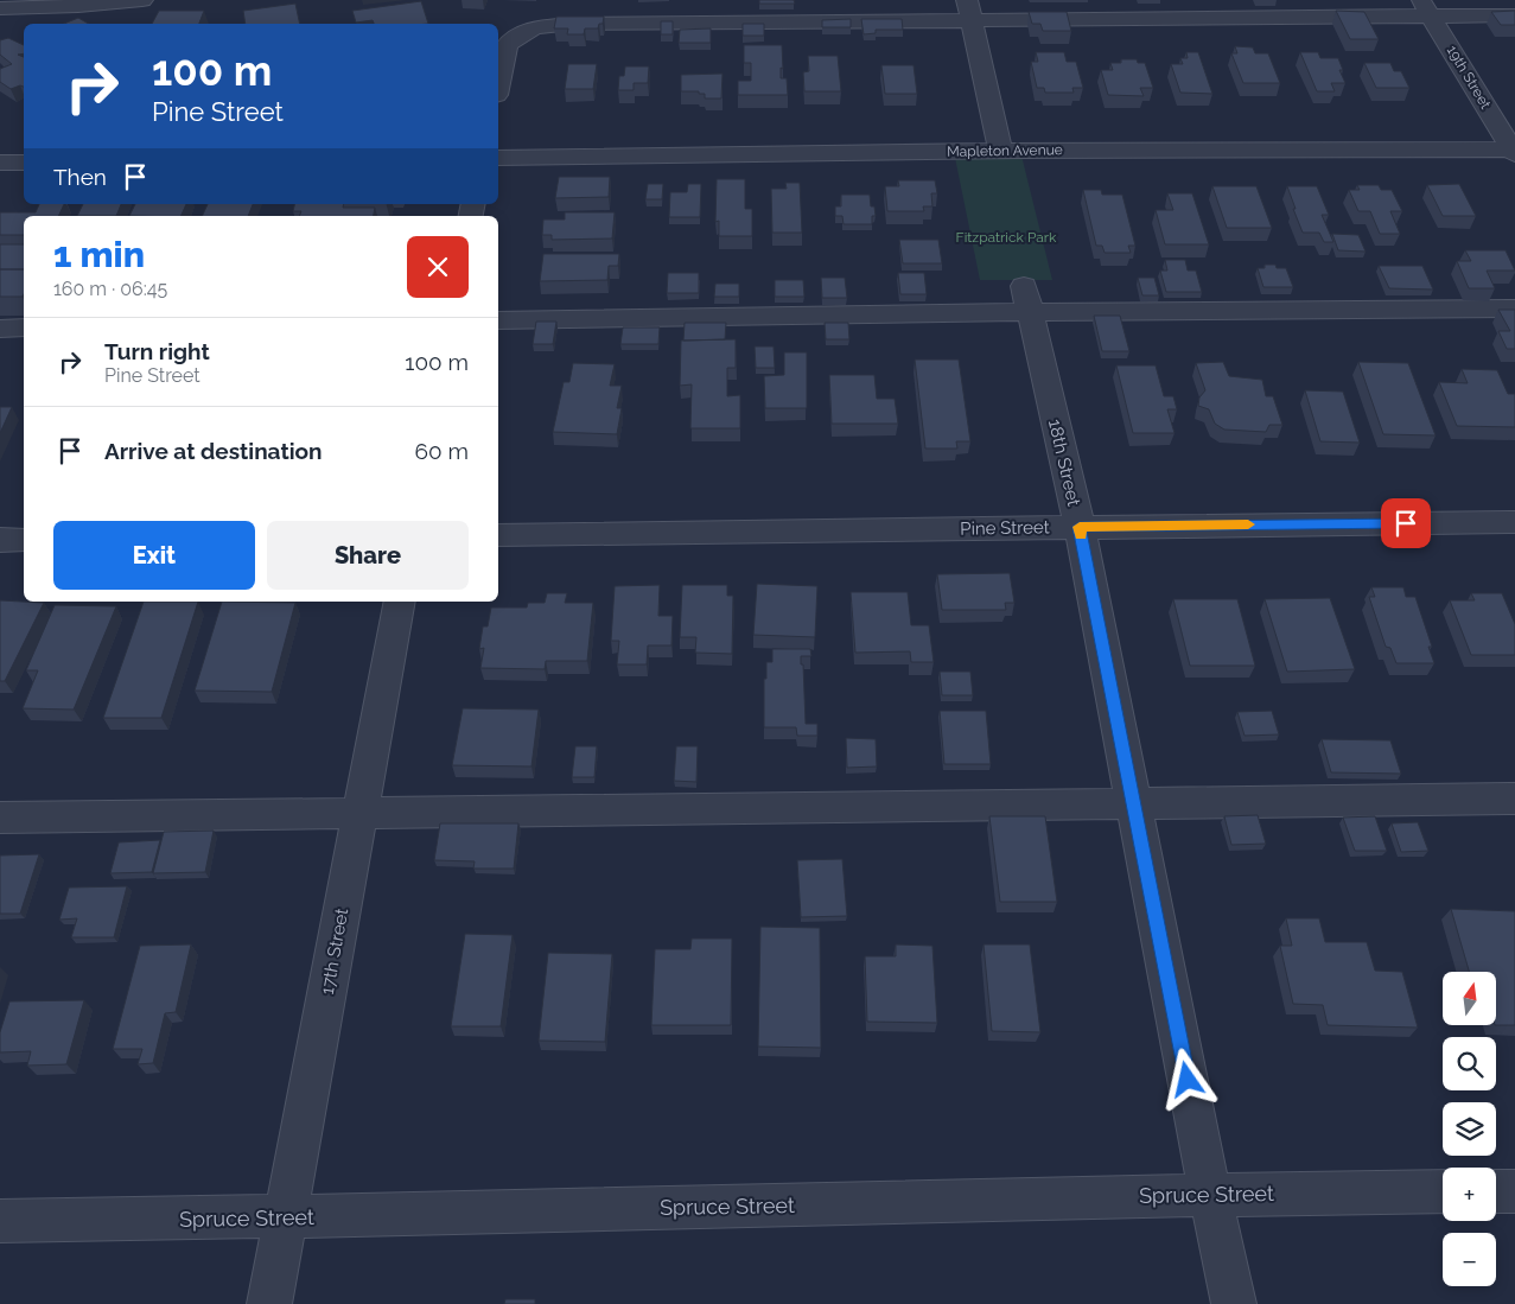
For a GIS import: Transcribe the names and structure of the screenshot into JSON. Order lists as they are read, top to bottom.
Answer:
{
  "streets": {
    "street": [
      "19th Street",
      "Mapleton Avenue",
      "18th Street",
      "Pine Street",
      "17th Street",
      "Spruce Street"
    ]
  },
  "crossings": [
    ["19th Street", "Mapleton Avenue"],
    ["18th Street", "Pine Street"],
    ["18th Street", "Spruce Street"],
    ["17th Street", "Spruce Street"]
  ],
  "parks": ["Fitzpatrick Park"],
  "north": "top",
  "page": {
    "turn": ["100 m", "Pine Street"],
    "then": "Then",
    "heading": ["1 min", "160 m · 06:45"],
    "list": [
      {
        "name": "Turn right",
        "note": "Pine Street",
        "value": "100 m"
      },
      {
        "name": "Arrive at destination",
        "value": "60 m"
      }
    ],
    "buttons": ["Exit", "Share"],
    "map_buttons": ["+", "−"]
  }
}
